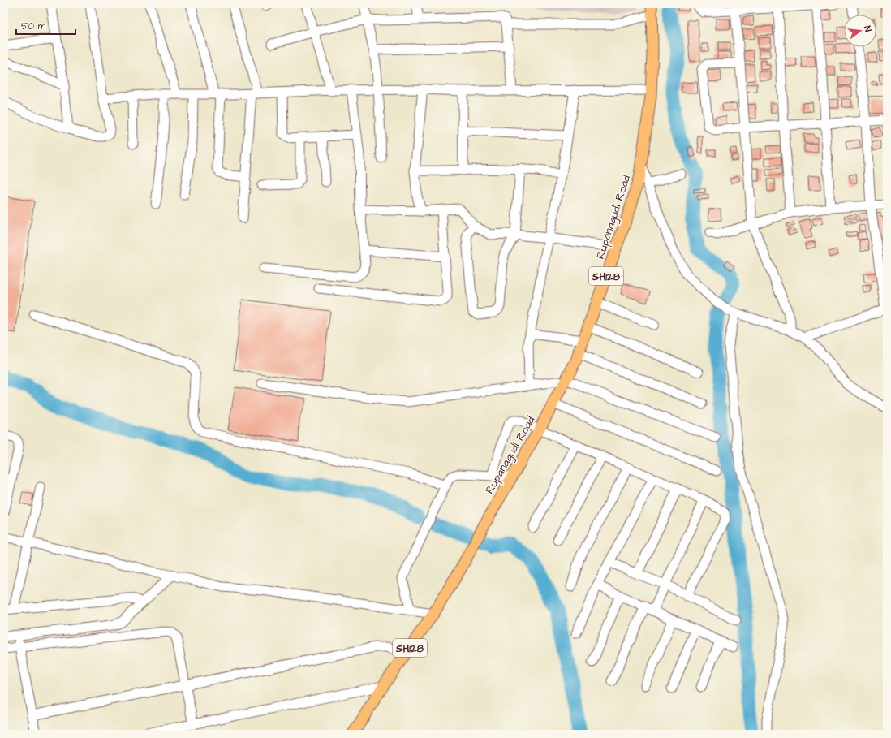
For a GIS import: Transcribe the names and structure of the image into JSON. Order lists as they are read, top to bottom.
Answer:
{
  "streets": {
    "main road": ["Rupanagudi Road", "SH128"]
  },
  "crossings": [
    ["Rupanagudi Road", "SH128"]
  ],
  "scale_bar": "50 m",
  "north": "right"
}
